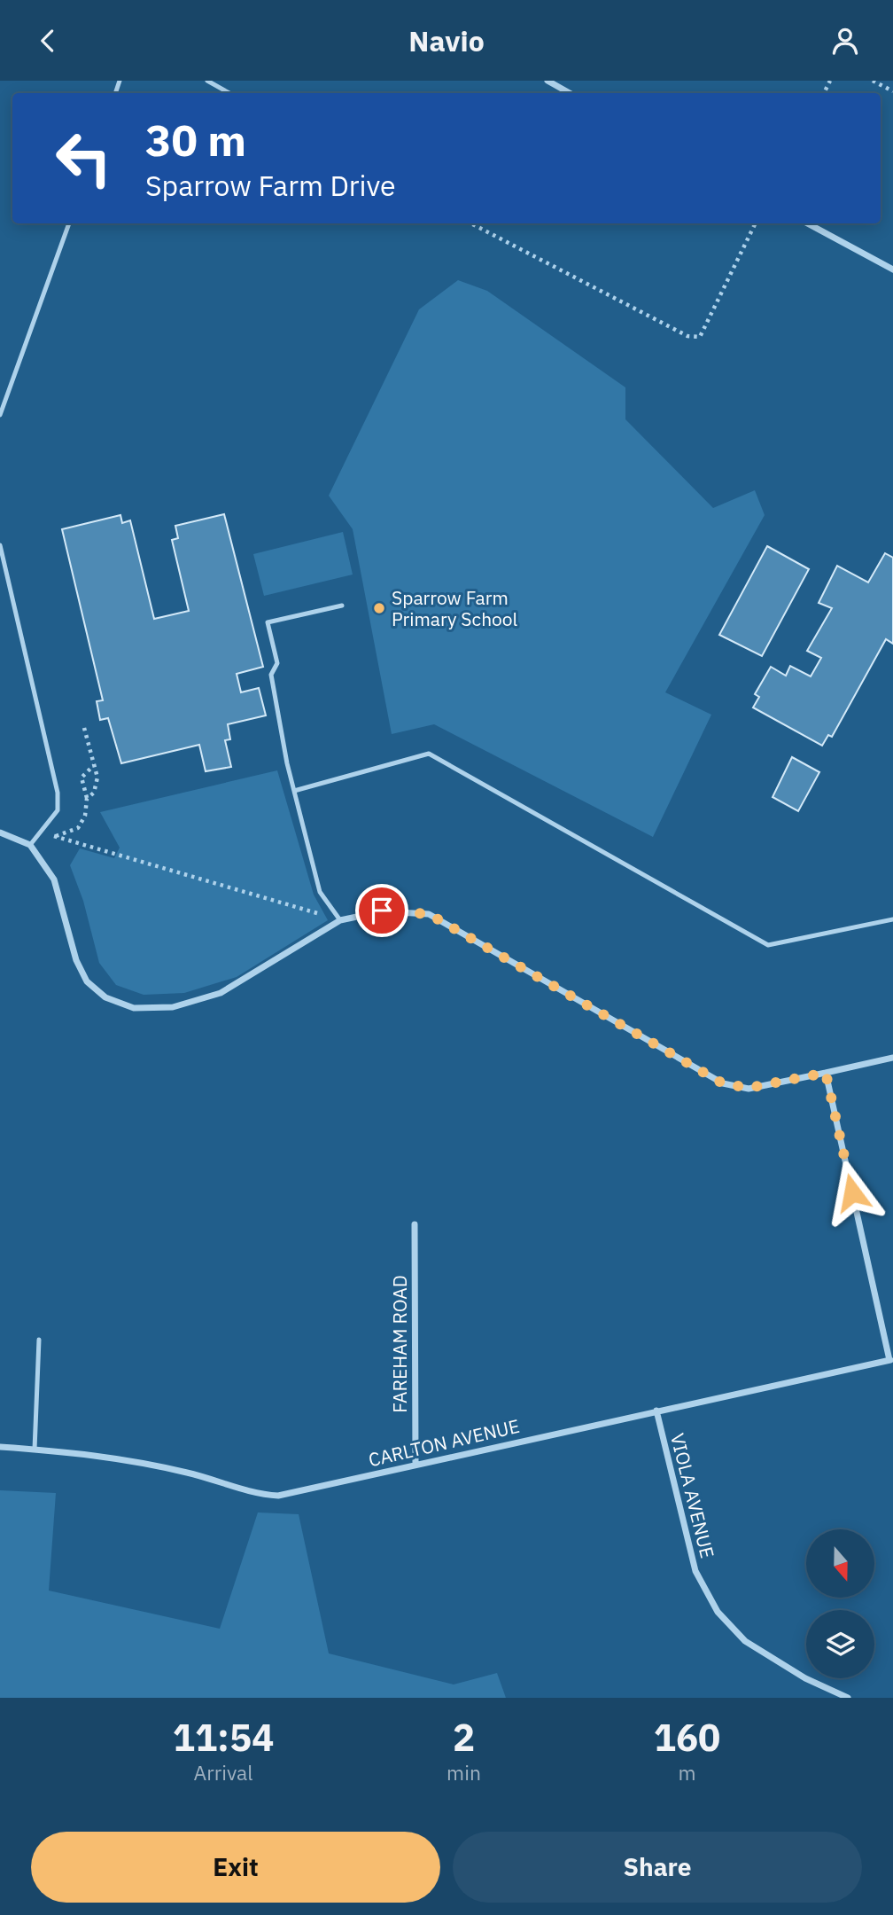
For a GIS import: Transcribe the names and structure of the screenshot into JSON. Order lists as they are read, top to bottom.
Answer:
{
  "streets": {
    "street": ["FAREHAM ROAD", "CARLTON AVENUE", "VIOLA AVENUE"]
  },
  "crossings": [
    ["FAREHAM ROAD", "CARLTON AVENUE"],
    ["CARLTON AVENUE", "VIOLA AVENUE"]
  ],
  "places": ["Sparrow Farm Primary School"],
  "north": "bottom",
  "page": {
    "header": "Navio",
    "turn": ["30 m", "Sparrow Farm Drive"],
    "eta": [
      "11:54",
      "Arrival",
      "2",
      "min",
      "160",
      "m"
    ],
    "buttons": ["Exit", "Share"]
  }
}
